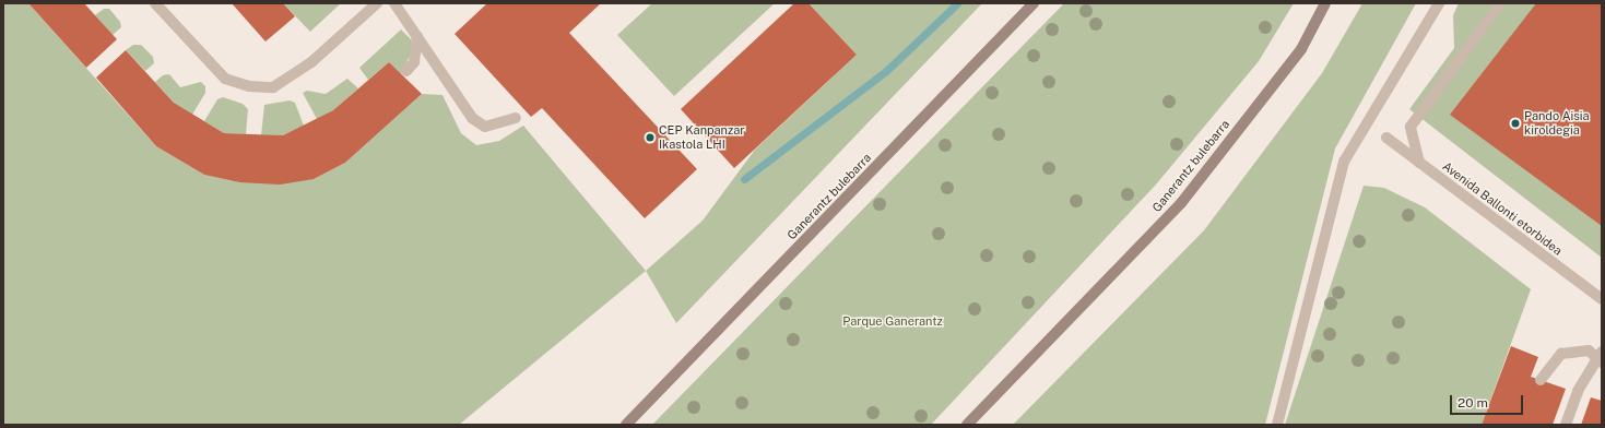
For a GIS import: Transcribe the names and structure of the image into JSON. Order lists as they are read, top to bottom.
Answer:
{
  "streets": {
    "street": ["Ganerantz bulebarra", "Avenida Ballonti etorbidea"]
  },
  "parks": ["Parque Ganerantz"],
  "places": ["Pando Aisia kiroldegia", "CEP Kanpanzar Ikastola LHI"],
  "scale_bar": "20 m"
}
